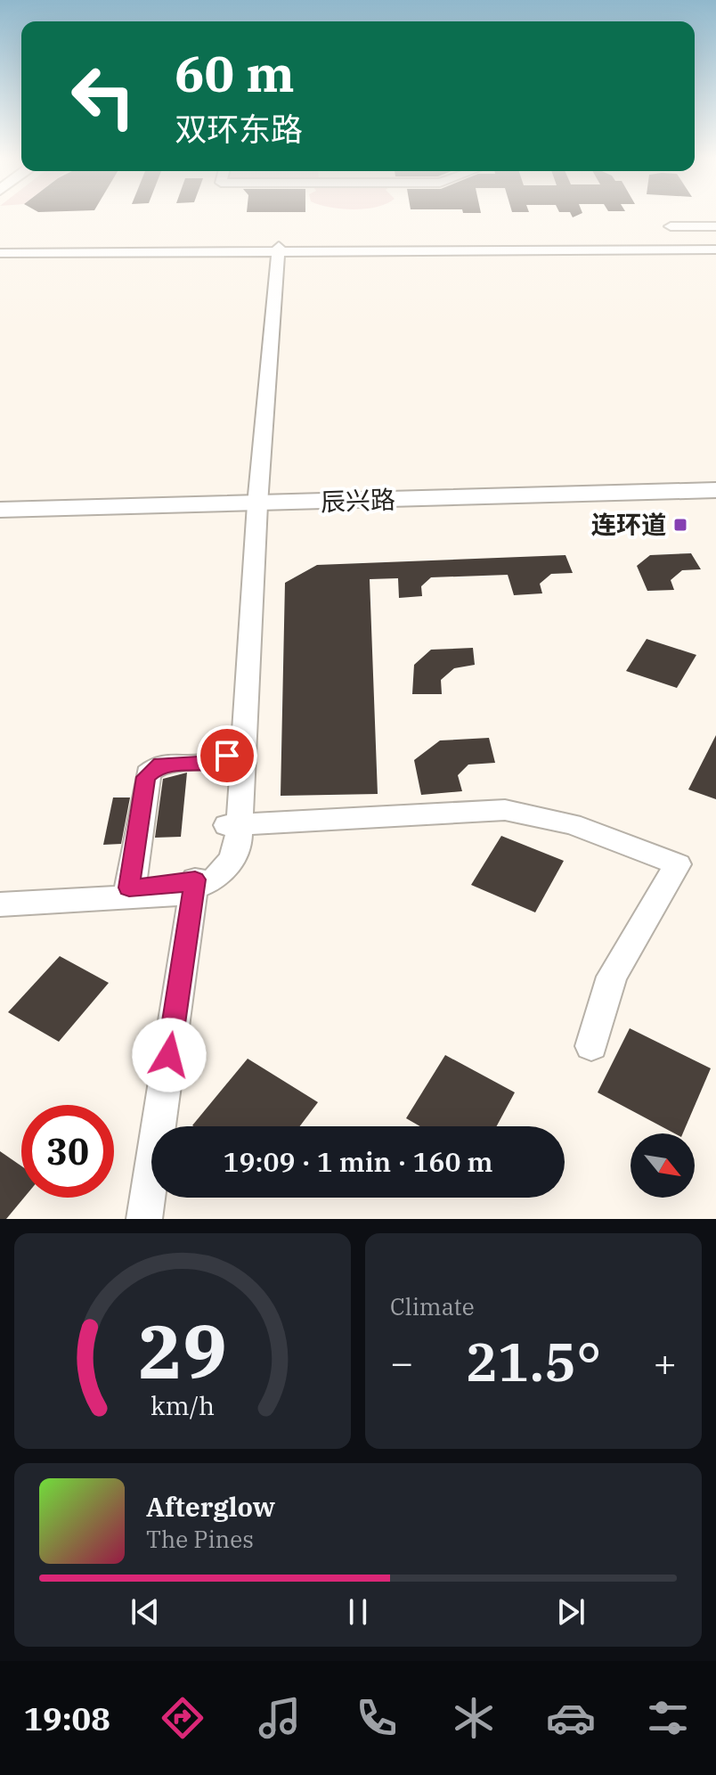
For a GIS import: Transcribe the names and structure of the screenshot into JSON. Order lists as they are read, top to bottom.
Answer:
{
  "streets": {
    "main road": ["辰兴路"]
  },
  "places": {
    "transit": ["连环道"]
  },
  "north": "bottom right",
  "page": {
    "turn": ["60 m", "双环东路"],
    "limit": "30",
    "trip": "19:09 · 1 min · 160 m",
    "tile": "Climate",
    "heat": ["−", "21.5°", "+"],
    "song": ["Afterglow", "The Pines"],
    "tabs": "19:08",
    "gauge": ["29", "km/h"]
  }
}
